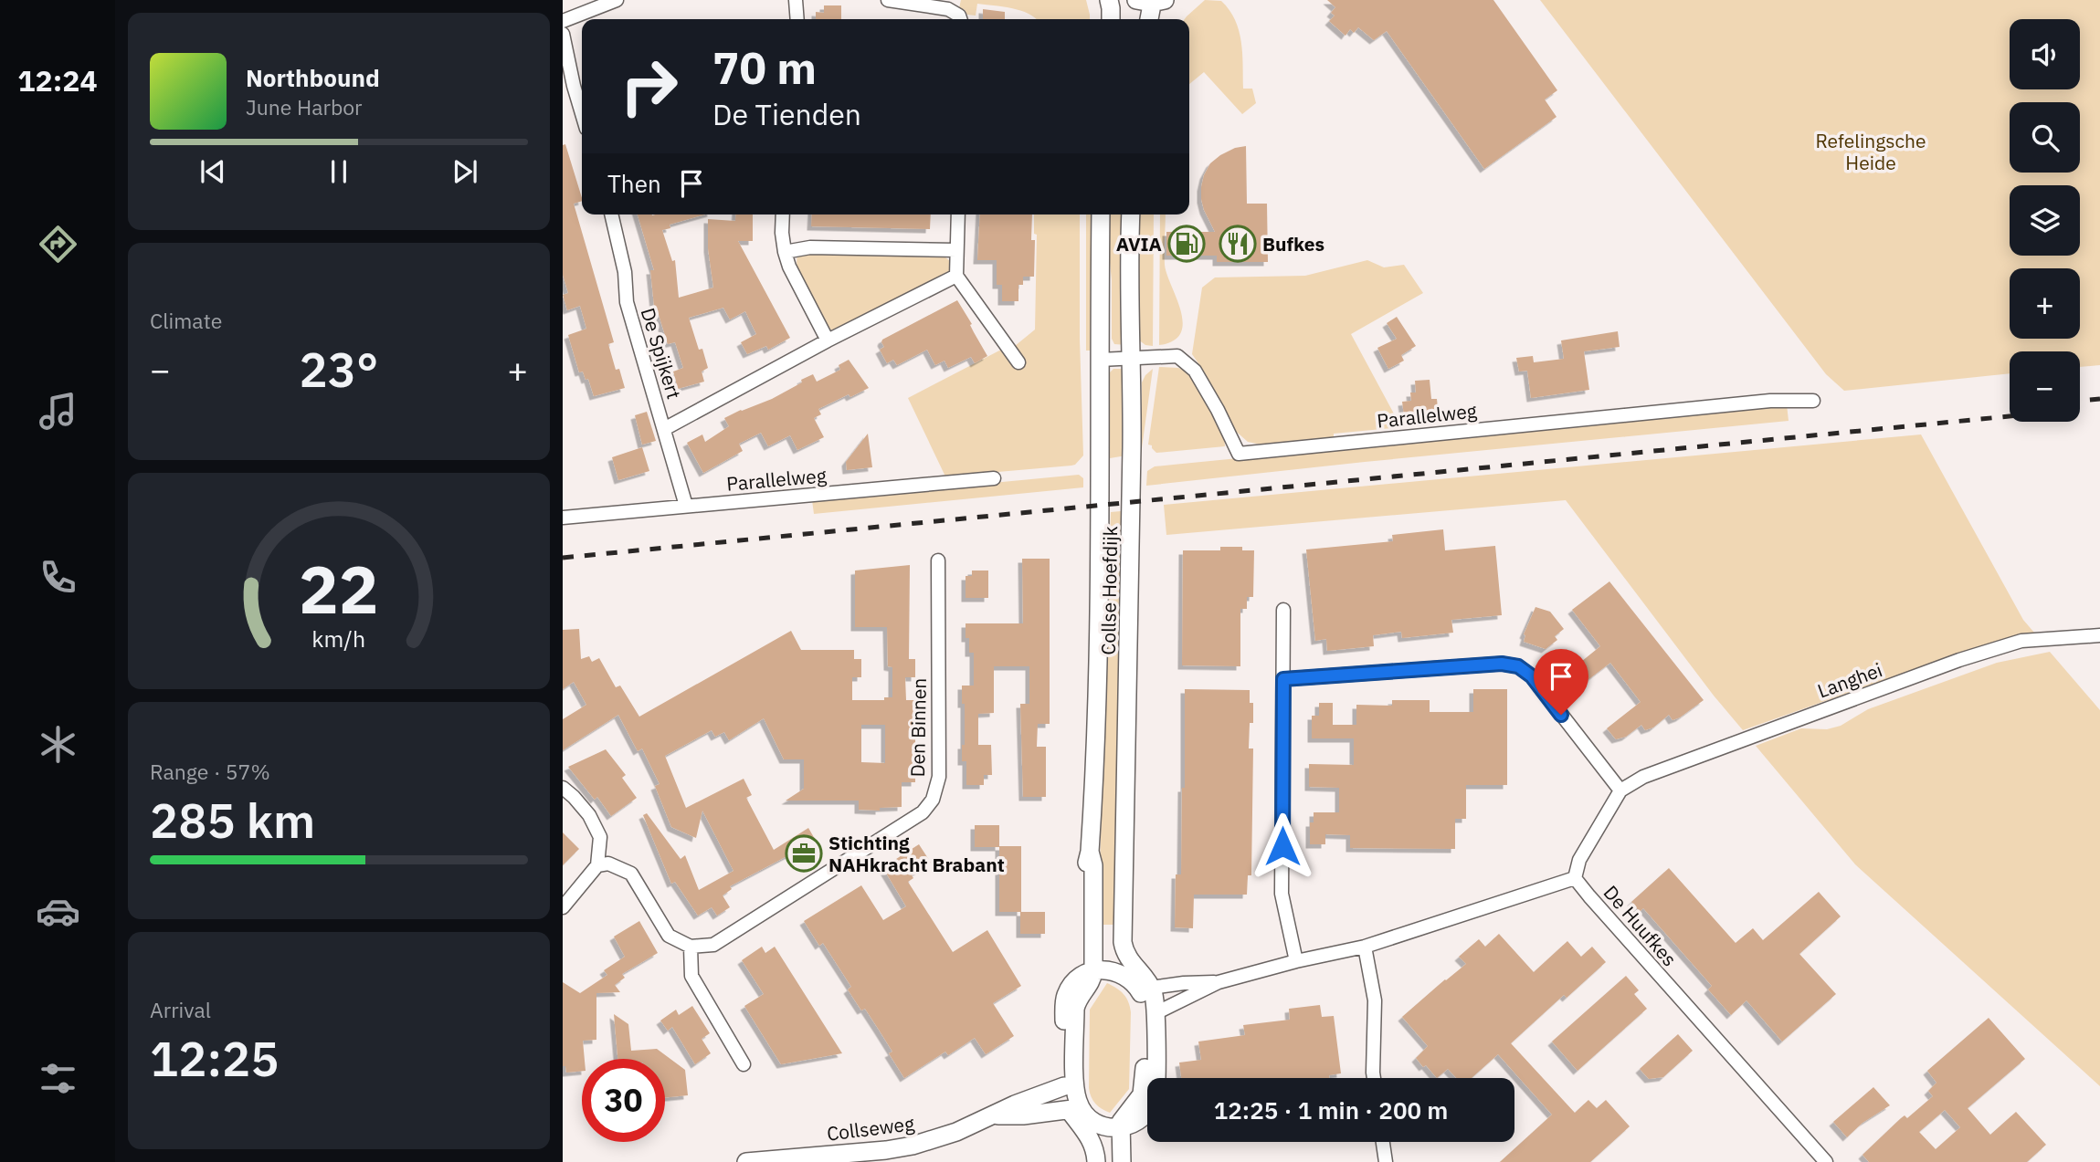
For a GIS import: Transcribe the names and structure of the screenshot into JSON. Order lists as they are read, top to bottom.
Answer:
{
  "streets": {
    "main road": ["Collse Hoefdijk", "Collseweg"],
    "street": [
      "De Spijkert",
      "Parallelweg",
      "Langhei",
      "Den Binnen",
      "De Huufkes"
    ]
  },
  "crossings": [
    ["De Spijkert", "Parallelweg"],
    ["Parallelweg", "Collse Hoefdijk"]
  ],
  "parks": ["Refelingsche Heide"],
  "places": {
    "fuel station": ["AVIA"],
    "restaurant": ["Bufkes"],
    "office": ["Stichting NAHkracht Brabant"]
  },
  "page": {
    "tabs": "12:24",
    "map_buttons": ["+", "−"],
    "turn": ["70 m", "De Tienden"],
    "song": ["Northbound", "June Harbor"],
    "then": "Then",
    "tile": [
      "Climate",
      ["Range · 57%", "285 km"],
      ["Arrival", "12:25"]
    ],
    "heat": ["−", "23°", "+"],
    "limit": "30",
    "trip": "12:25 · 1 min · 200 m",
    "gauge": ["22", "km/h"]
  }
}
